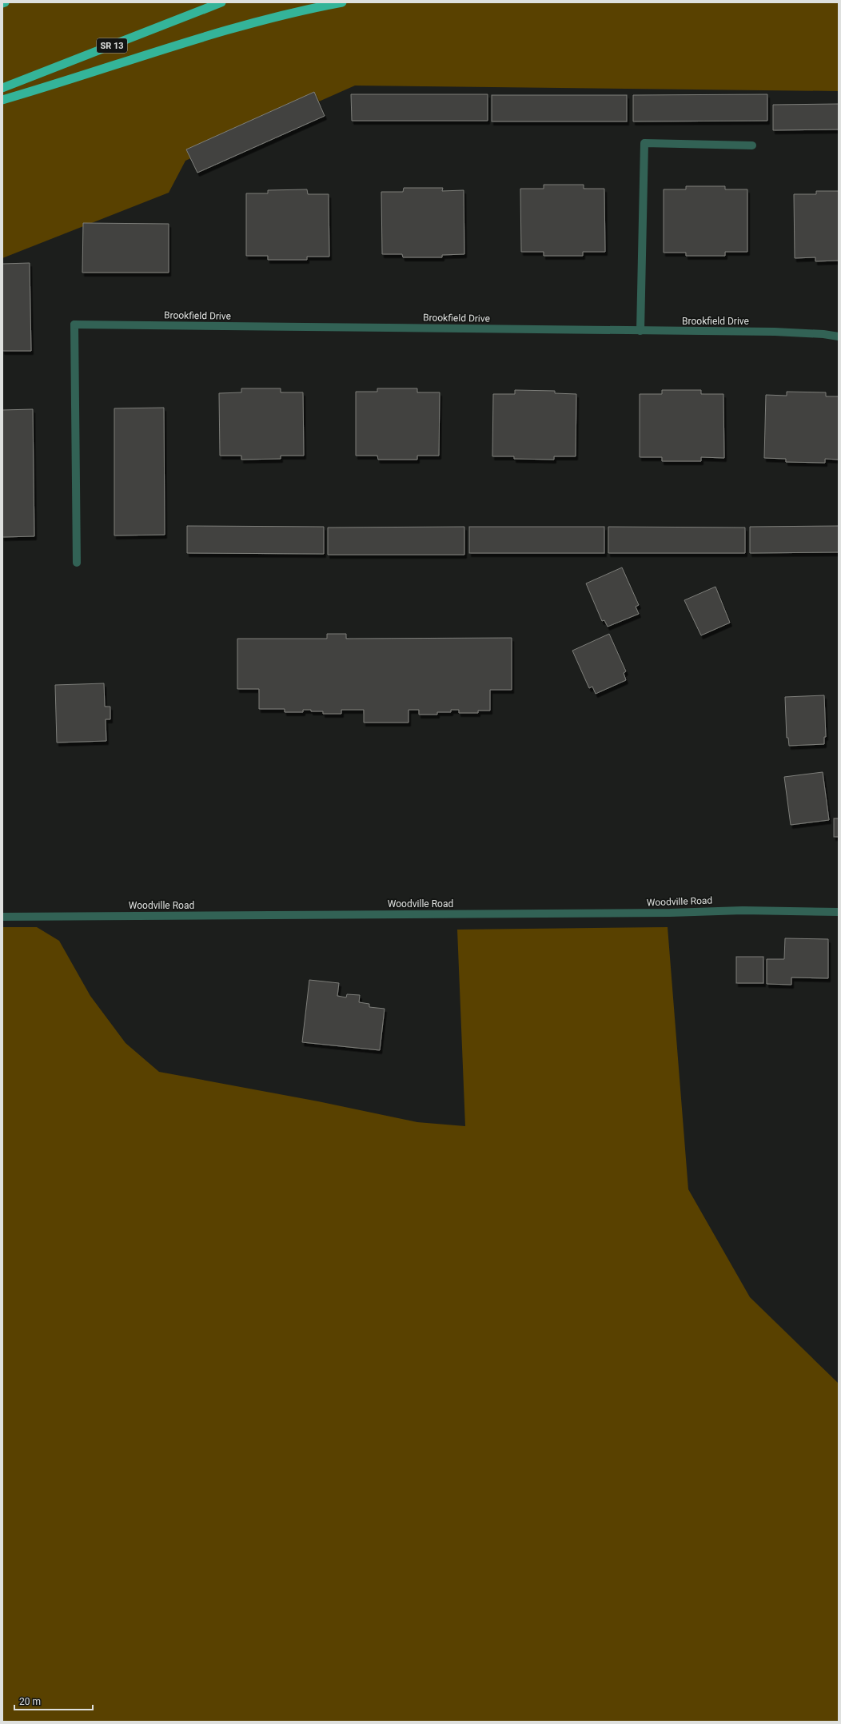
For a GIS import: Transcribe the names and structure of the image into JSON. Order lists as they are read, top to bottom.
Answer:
{
  "streets": {
    "highway": ["SR 13"],
    "street": ["Brookfield Drive", "Woodville Road"]
  },
  "scale_bar": "20 m"
}
